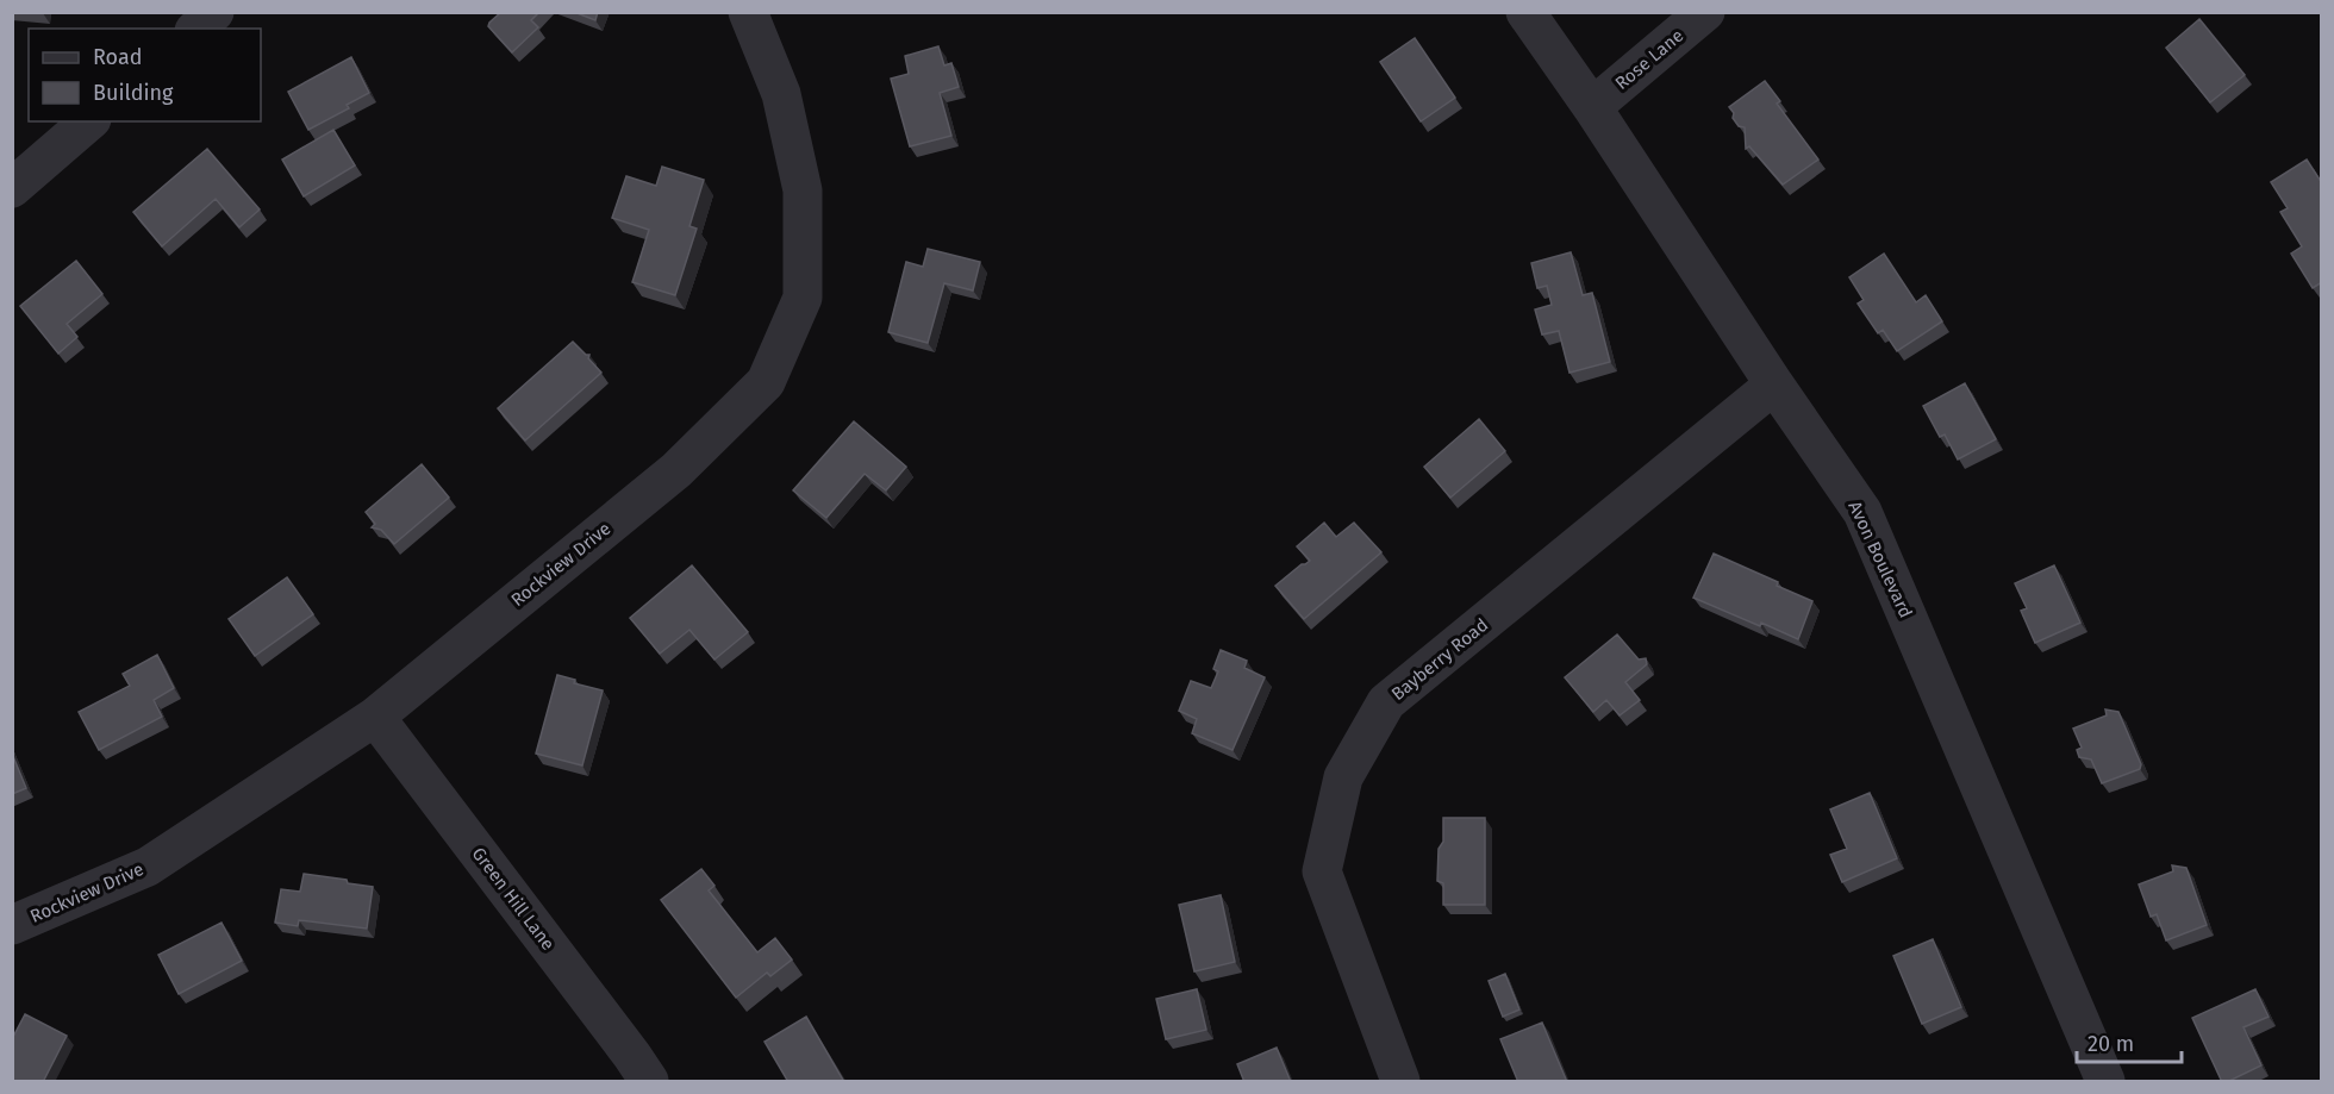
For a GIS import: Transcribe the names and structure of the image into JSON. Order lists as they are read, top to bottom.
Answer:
{
  "streets": {
    "street": [
      "Rose Lane",
      "Avon Boulevard",
      "Rockview Drive",
      "Bayberry Road",
      "Green Hill Lane"
    ]
  },
  "crossings": [
    ["Rose Lane", "Avon Boulevard"],
    ["Avon Boulevard", "Bayberry Road"],
    ["Rockview Drive", "Green Hill Lane"]
  ],
  "legend": ["Road", "Building"],
  "scale_bar": "20 m"
}
